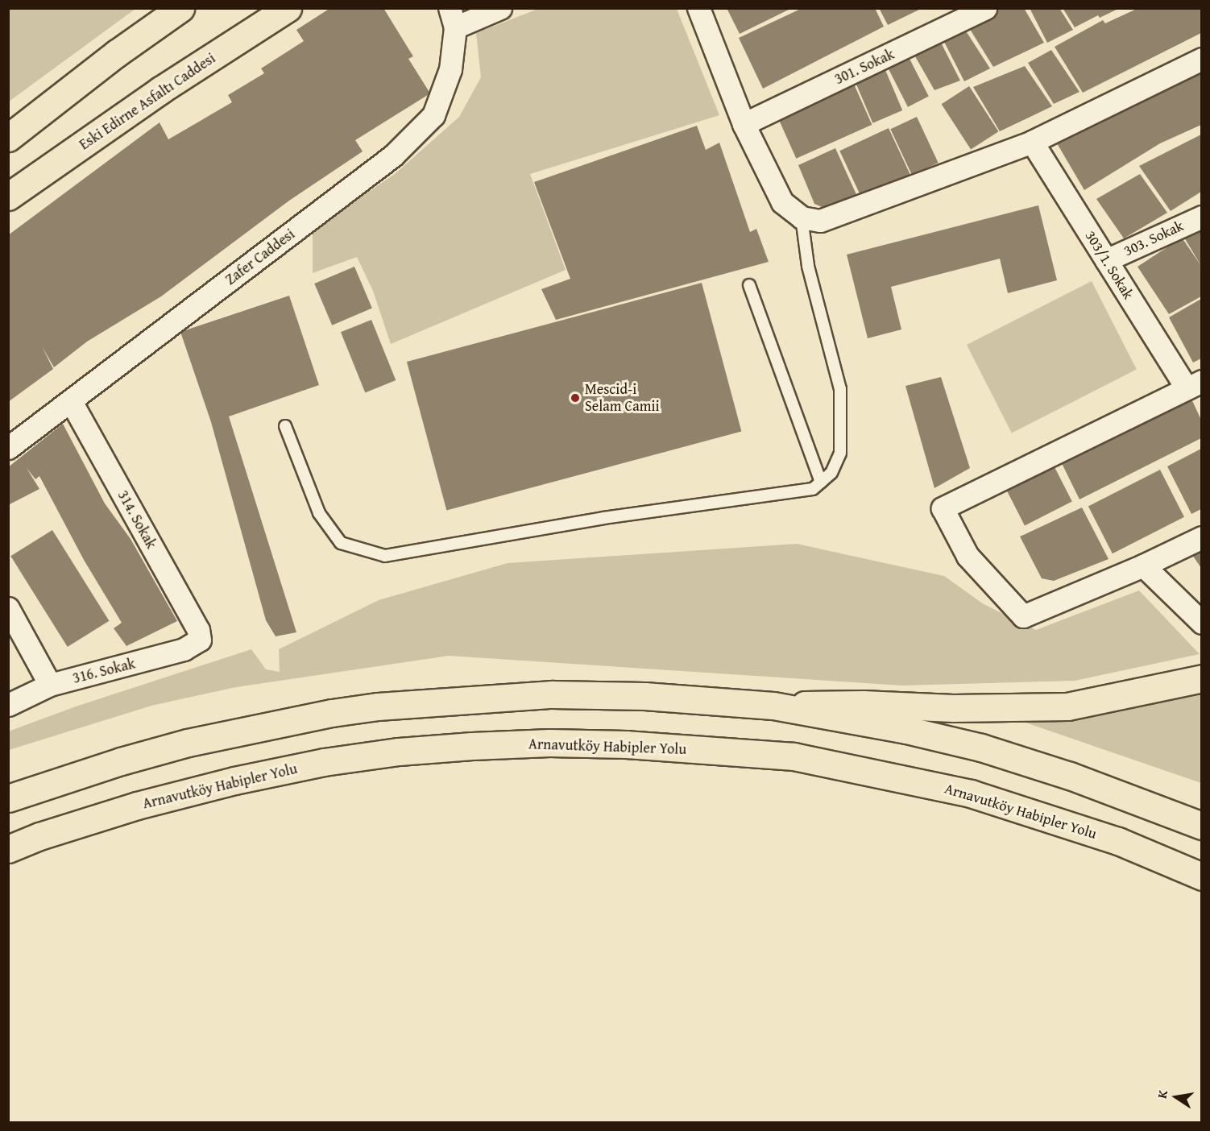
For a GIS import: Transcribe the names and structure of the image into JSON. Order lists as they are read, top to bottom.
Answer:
{
  "streets": {
    "main road": ["Eski Edirne Asfaltı Caddesi", "Arnavutköy Habipler Yolu"],
    "street": [
      "301. Sokak",
      "303. Sokak",
      "Zafer Caddesi",
      "303/1. Sokak",
      "314. Sokak",
      "316. Sokak"
    ]
  },
  "crossings": [
    ["303. Sokak", "303/1. Sokak"],
    ["Zafer Caddesi", "314. Sokak"],
    ["314. Sokak", "316. Sokak"]
  ],
  "places": ["Mescid-i Selam Camii"],
  "north": "left"
}
